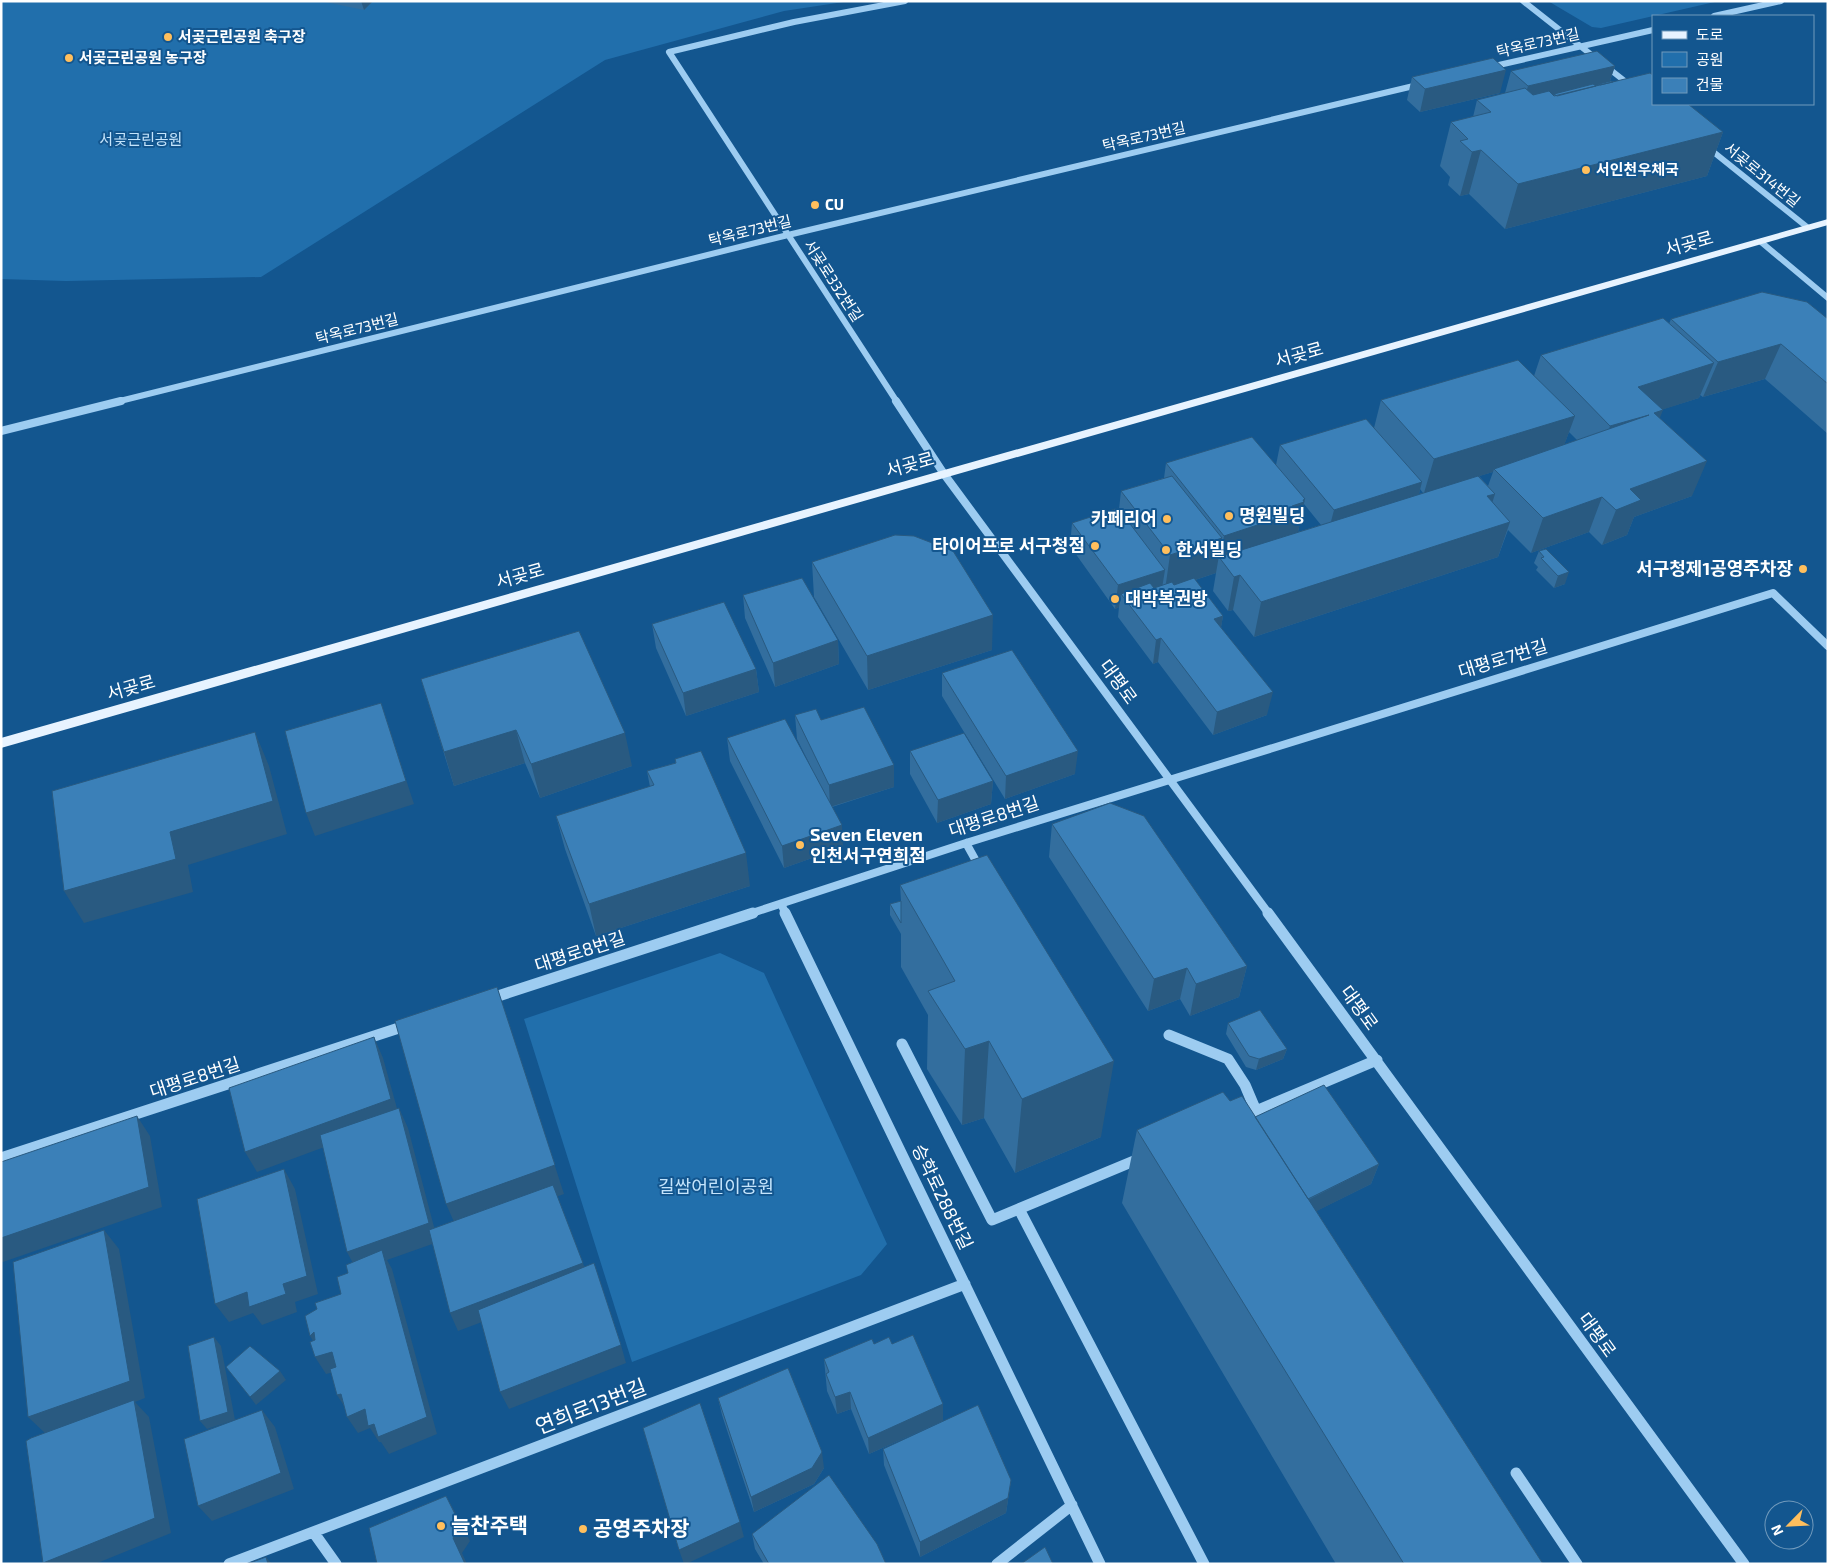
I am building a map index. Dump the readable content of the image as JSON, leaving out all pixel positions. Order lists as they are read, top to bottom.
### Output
{
  "streets": {
    "main road": ["서곶로"],
    "street": [
      "탁옥로73번길",
      "서곶로314번길",
      "서곶로332번길",
      "대평로7번길",
      "대평로",
      "대평로8번길",
      "승학로288번길",
      "연희로13번길"
    ]
  },
  "crossings": [
    ["탁옥로73번길", "서곶로332번길"],
    ["서곶로314번길", "서곶로"],
    ["서곶로", "서곶로332번길"],
    ["서곶로", "대평로"],
    ["서곶로332번길", "대평로"],
    ["대평로7번길", "대평로"],
    ["대평로7번길", "대평로8번길"],
    ["대평로", "대평로8번길"],
    ["대평로8번길", "승학로288번길"],
    ["승학로288번길", "연희로13번길"]
  ],
  "parks": ["서곶근린공원", "길쌈어린이공원"],
  "places": [
    "서곶근린공원 축구장",
    "서곶근린공원 농구장",
    "서인천우체국",
    "CU",
    "명원빌딩",
    "카페리어",
    "타이어프로 서구청점",
    "한서빌딩",
    "서구청제1공영주차장",
    "대박복권방",
    "Seven Eleven 인천서구연희점",
    "늘찬주택",
    "공영주차장"
  ],
  "legend": ["도로", "공원", "건물"],
  "north": "bottom left"
}
